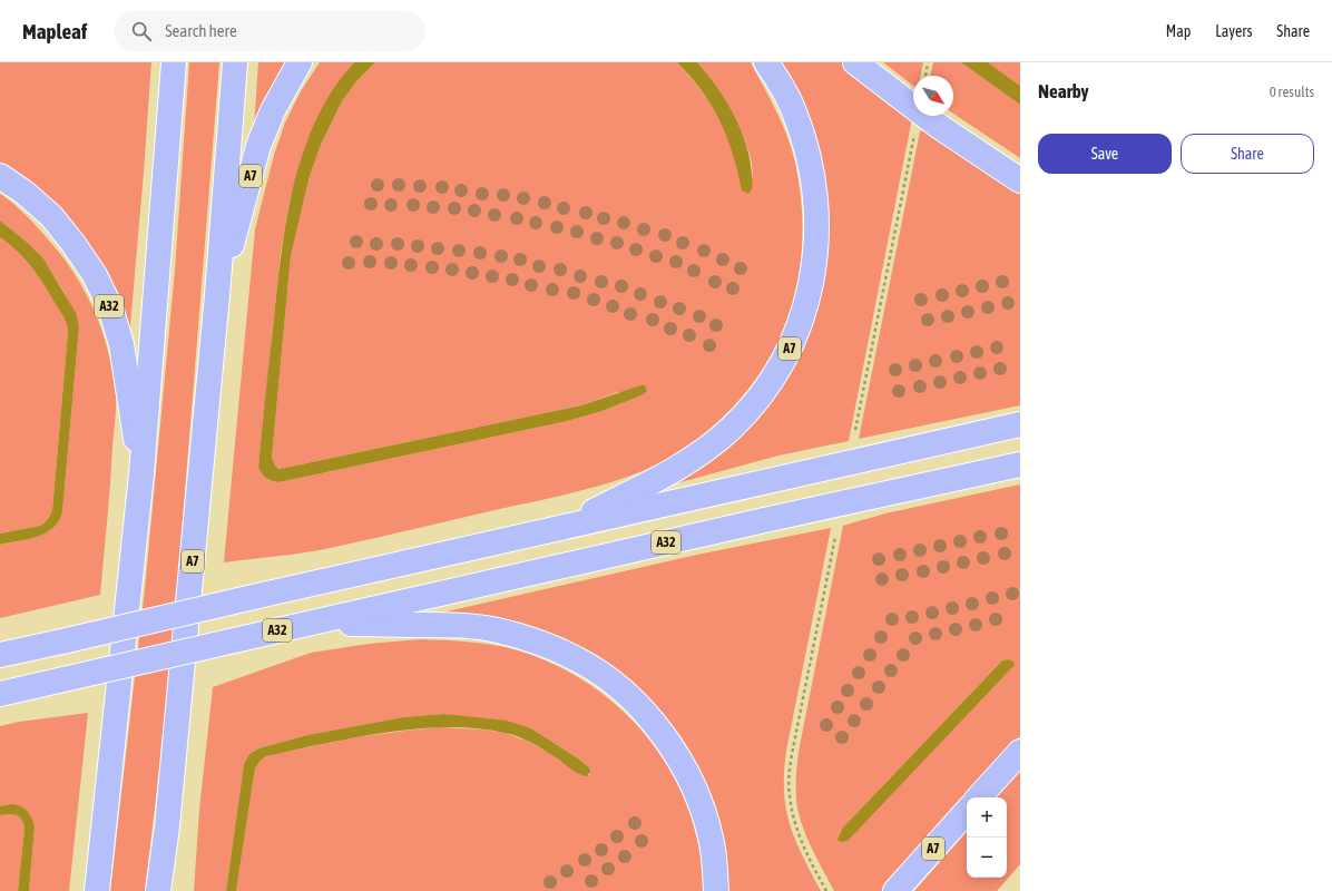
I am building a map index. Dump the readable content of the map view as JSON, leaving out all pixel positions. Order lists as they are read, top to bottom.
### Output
{
  "streets": {
    "highway": ["A7", "A32"]
  },
  "north": "bottom right",
  "page": {
    "header": "Mapleaf",
    "search": "Search here",
    "nav": ["Map", "Layers", "Share"],
    "heading": ["Nearby", "0 results"],
    "buttons": ["Save", "Share"],
    "map_buttons": ["+", "−"]
  }
}
